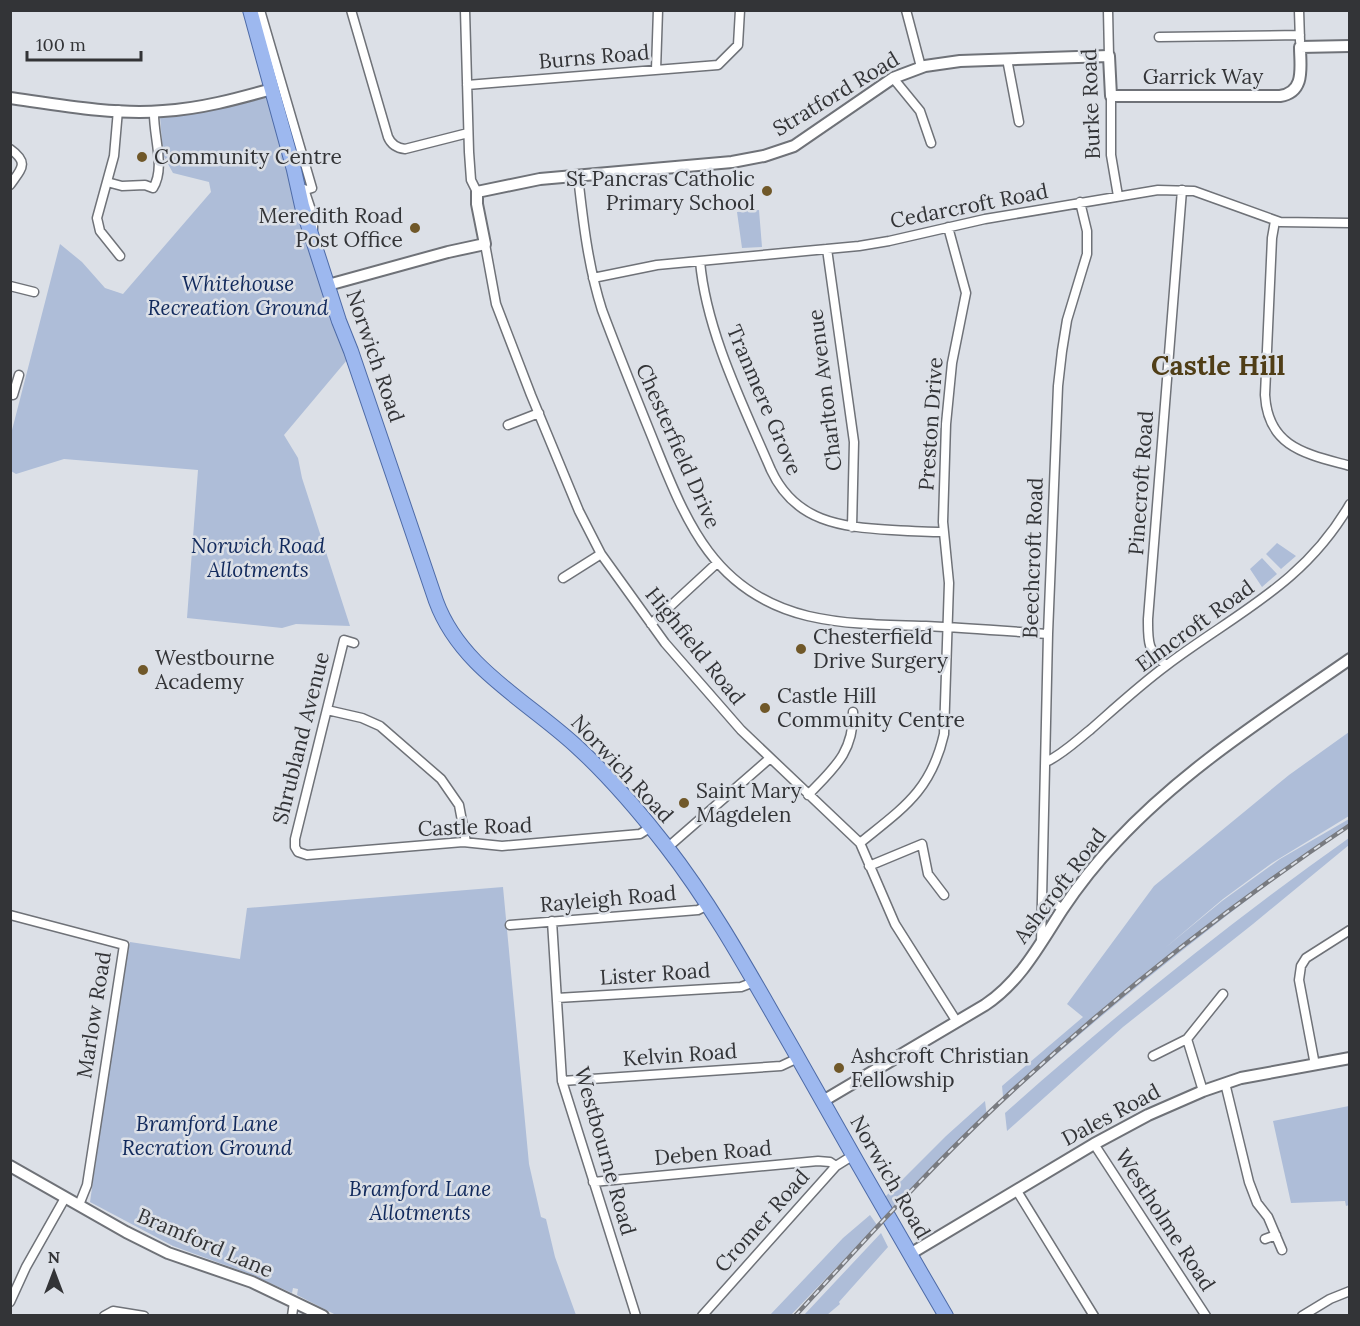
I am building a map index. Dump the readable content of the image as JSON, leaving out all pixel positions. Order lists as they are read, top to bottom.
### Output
{
  "streets": {
    "main road": ["Norwich Road"],
    "street": [
      "Burns Road",
      "Garrick Way",
      "Stratford Road",
      "Burke Road",
      "Cedarcroft Road",
      "Charlton Avenue",
      "Tranmere Grove",
      "Preston Drive",
      "Chesterfield Drive",
      "Pinecroft Road",
      "Beechcroft Road",
      "Elmcroft Road",
      "Highfield Road",
      "Shrubland Avenue",
      "Castle Road",
      "Ashcroft Road",
      "Rayleigh Road",
      "Lister Road",
      "Marlow Road",
      "Kelvin Road",
      "Dales Road",
      "Westbourne Road",
      "Deben Road",
      "Westholme Road",
      "Cromer Road",
      "Bramford Lane"
    ]
  },
  "crossings": [
    ["Garrick Way", "Burke Road"],
    ["Stratford Road", "Burke Road"],
    ["Stratford Road", "Chesterfield Drive"],
    ["Burke Road", "Cedarcroft Road"],
    ["Cedarcroft Road", "Charlton Avenue"],
    ["Cedarcroft Road", "Tranmere Grove"],
    ["Cedarcroft Road", "Preston Drive"],
    ["Cedarcroft Road", "Chesterfield Drive"],
    ["Cedarcroft Road", "Pinecroft Road"],
    ["Cedarcroft Road", "Beechcroft Road"],
    ["Norwich Road", "Castle Road"],
    ["Norwich Road", "Ashcroft Road"],
    ["Norwich Road", "Rayleigh Road"],
    ["Norwich Road", "Lister Road"],
    ["Norwich Road", "Kelvin Road"],
    ["Norwich Road", "Dales Road"],
    ["Norwich Road", "Cromer Road"],
    ["Charlton Avenue", "Tranmere Grove"],
    ["Tranmere Grove", "Preston Drive"],
    ["Preston Drive", "Chesterfield Drive"],
    ["Preston Drive", "Highfield Road"],
    ["Chesterfield Drive", "Beechcroft Road"],
    ["Pinecroft Road", "Elmcroft Road"],
    ["Beechcroft Road", "Elmcroft Road"],
    ["Beechcroft Road", "Ashcroft Road"],
    ["Highfield Road", "Ashcroft Road"],
    ["Shrubland Avenue", "Castle Road"],
    ["Rayleigh Road", "Westbourne Road"],
    ["Lister Road", "Westbourne Road"],
    ["Marlow Road", "Bramford Lane"],
    ["Kelvin Road", "Westbourne Road"],
    ["Dales Road", "Westholme Road"],
    ["Westbourne Road", "Deben Road"],
    ["Deben Road", "Cromer Road"]
  ],
  "districts": ["Castle Hill"],
  "parks": [
    "Whitehouse Recreation Ground",
    "Norwich Road Allotments",
    "Bramford Lane Recration Ground",
    "Bramford Lane Allotments"
  ],
  "places": [
    "Community Centre",
    "St Pancras Catholic Primary School",
    "Meredith Road Post Office",
    "Chesterfield Drive Surgery",
    "Westbourne Academy",
    "Castle Hill Community Centre",
    "Saint Mary Magdelen",
    "Ashcroft Christian Fellowship"
  ],
  "scale_bar": "100 m",
  "north": "top"
}
